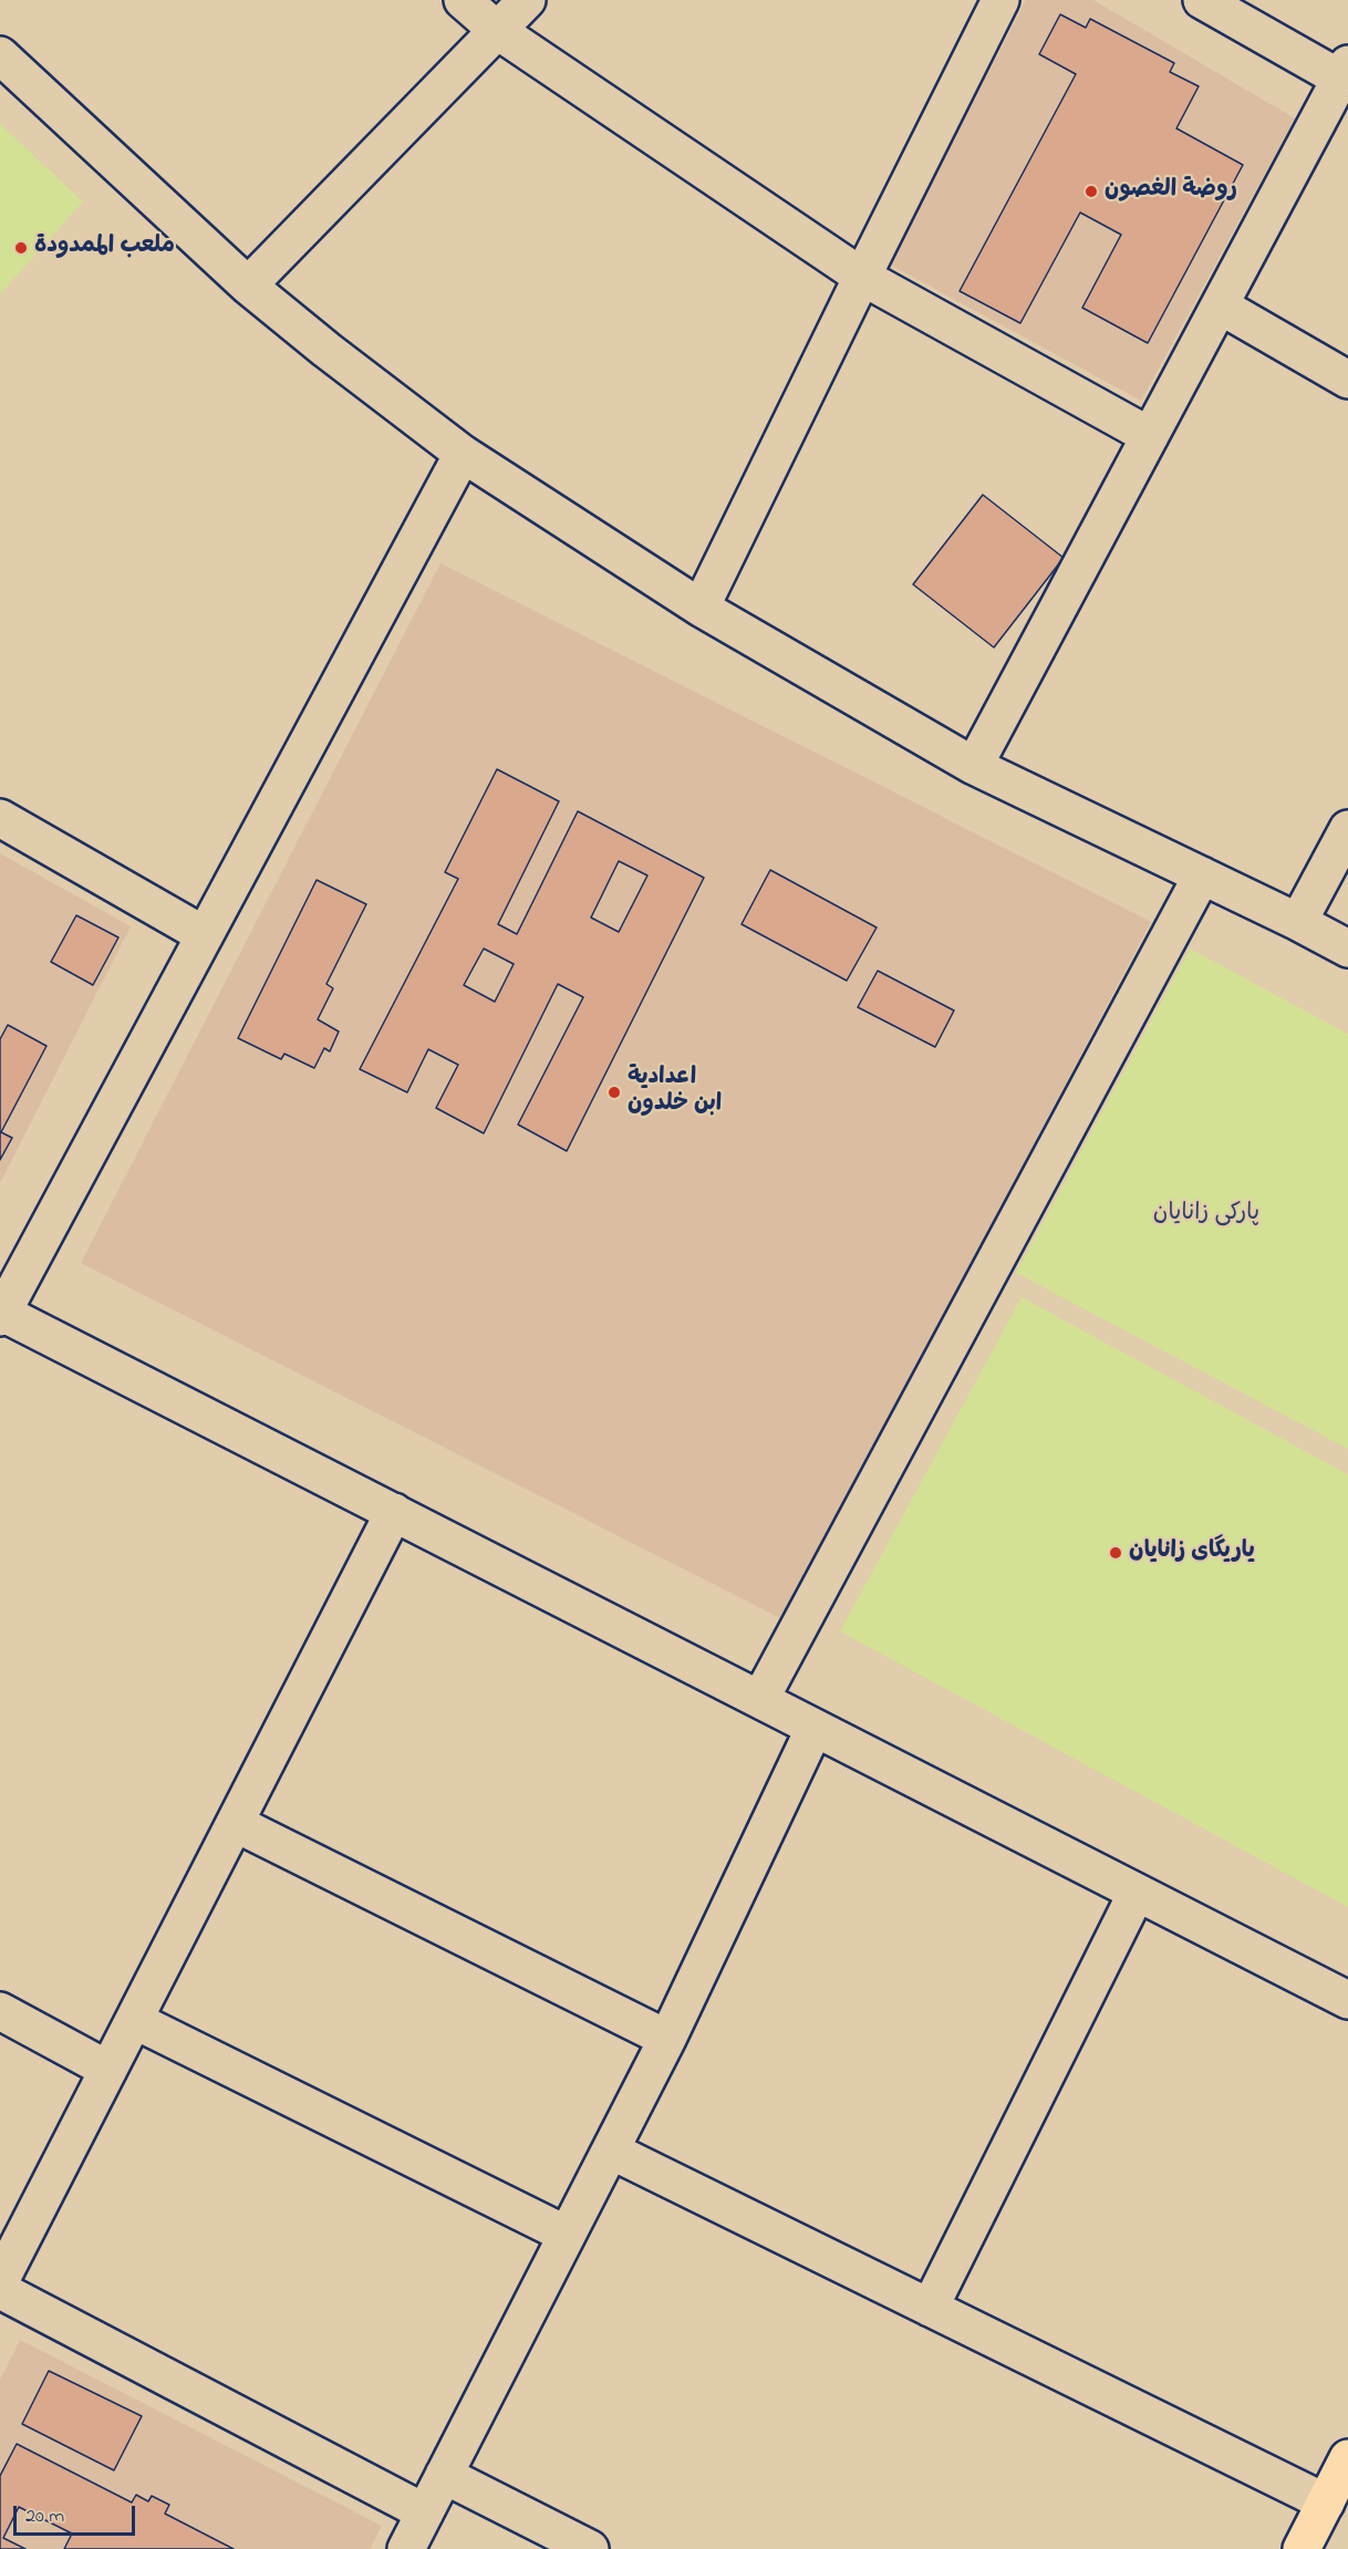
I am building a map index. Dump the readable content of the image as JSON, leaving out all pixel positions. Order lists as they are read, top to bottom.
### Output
{
  "parks": ["پارکی زانایان"],
  "places": [
    "روضة الغصون",
    "ملعب الممدودة",
    "اعدادية ابن خلدون",
    "یاریگای زانایان"
  ],
  "scale_bar": "20 m"
}
